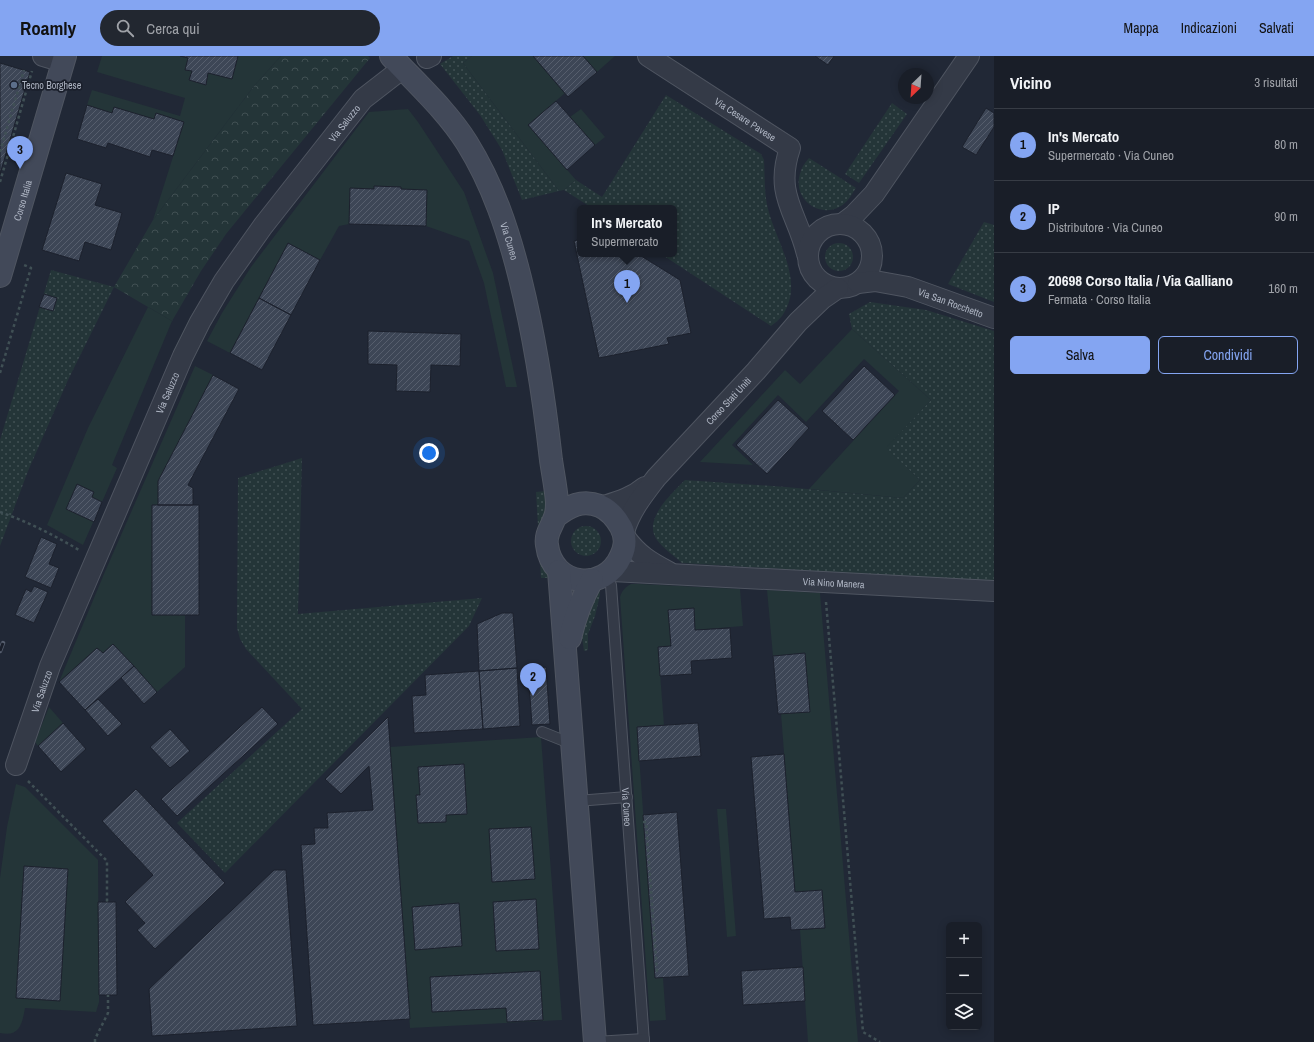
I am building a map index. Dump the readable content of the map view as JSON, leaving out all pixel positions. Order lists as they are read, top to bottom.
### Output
{
  "streets": {
    "main road": ["Corso Italia", "Via Cuneo"],
    "street": [
      "Via Cesare Pavese",
      "Via Saluzzo",
      "Via San Rocchetto",
      "Corso Stati Uniti",
      "Via Nino Manera"
    ]
  },
  "crossings": [
    ["Via Cesare Pavese", "Via San Rocchetto"],
    ["Via Cesare Pavese", "Corso Stati Uniti"],
    ["Via Saluzzo", "Via Cuneo"],
    ["Via Cuneo", "Corso Stati Uniti"],
    ["Via Cuneo", "Via Nino Manera"],
    ["Via San Rocchetto", "Corso Stati Uniti"],
    ["Corso Stati Uniti", "Via Nino Manera"]
  ],
  "places": ["Tecno Borghese"],
  "north": "bottom left",
  "page": {
    "header": "Roamly",
    "search": "Cerca qui",
    "nav": ["Mappa", "Indicazioni", "Salvati"],
    "heading": ["Vicino", "3 risultati"],
    "list": [
      {
        "mark": "1",
        "name": "In's Mercato",
        "note": "Supermercato · Via Cuneo",
        "value": "80 m"
      },
      {
        "mark": "2",
        "name": "IP",
        "note": "Distributore · Via Cuneo",
        "value": "90 m"
      },
      {
        "mark": "3",
        "name": "20698 Corso Italia / Via Galliano",
        "note": "Fermata · Corso Italia",
        "value": "160 m"
      }
    ],
    "pins": ["3", "1", "2"],
    "popup": ["In's Mercato", "Supermercato"],
    "buttons": ["Salva", "Condividi"],
    "map_buttons": ["+", "−"]
  }
}
